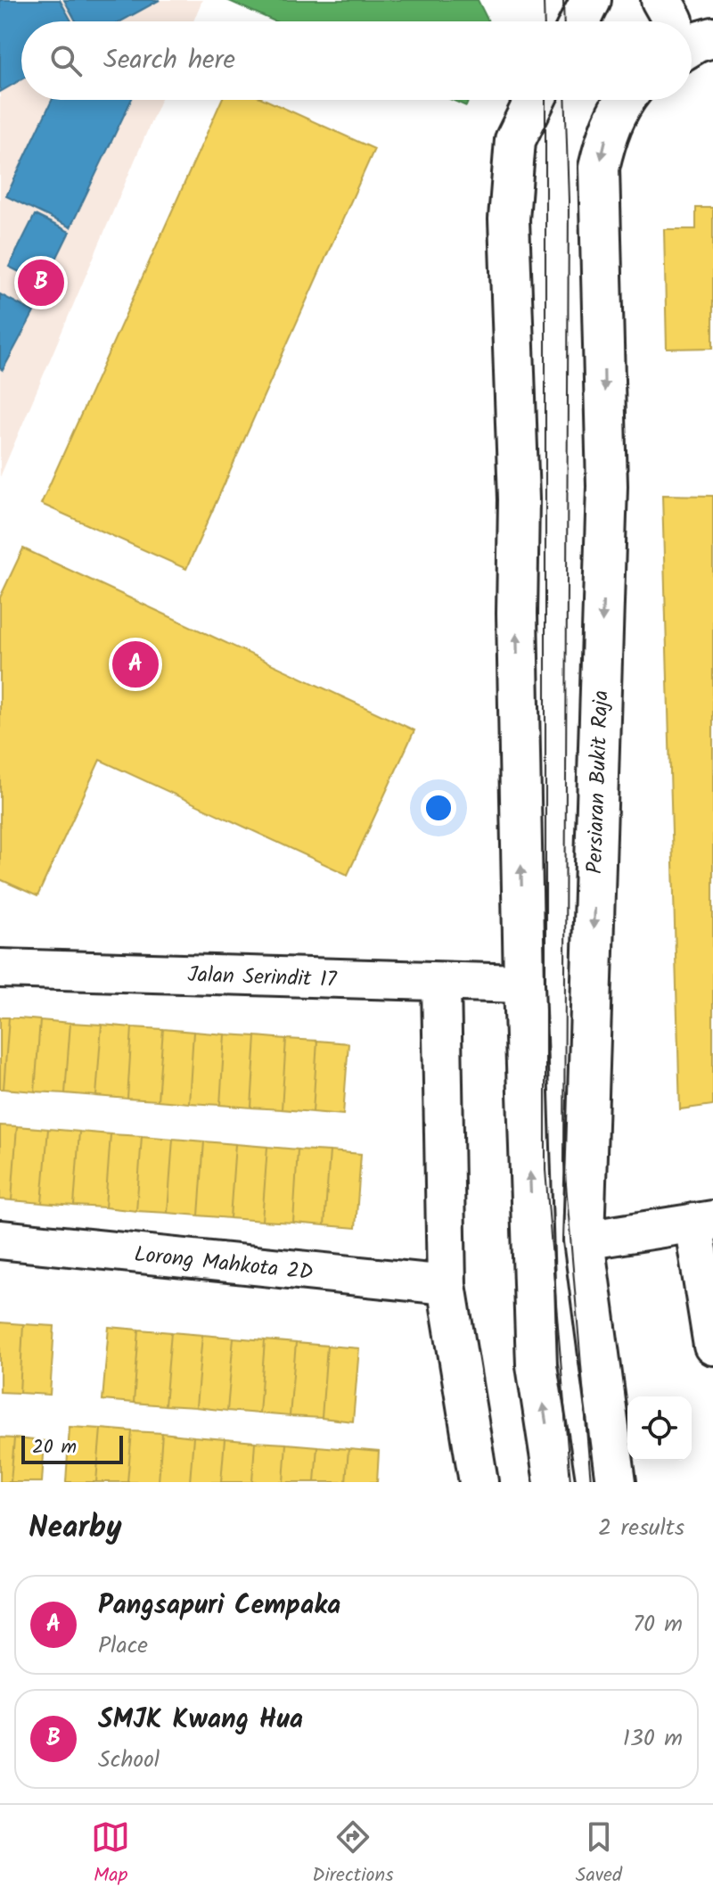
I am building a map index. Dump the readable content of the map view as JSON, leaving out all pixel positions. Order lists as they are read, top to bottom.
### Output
{
  "streets": {
    "main road": ["Persiaran Bukit Raja"],
    "street": ["Jalan Serindit 17", "Lorong Mahkota 2D"]
  },
  "scale_bar": "20 m",
  "page": {
    "search": "Search here",
    "pins": ["B", "A"],
    "scale": "20 m",
    "heading": ["Nearby", "2 results"],
    "list": [
      {
        "mark": "A",
        "name": "Pangsapuri Cempaka",
        "note": "Place",
        "value": "70 m"
      },
      {
        "mark": "B",
        "name": "SMJK Kwang Hua",
        "note": "School",
        "value": "130 m"
      }
    ],
    "nav": ["Map", "Directions", "Saved"]
  }
}
